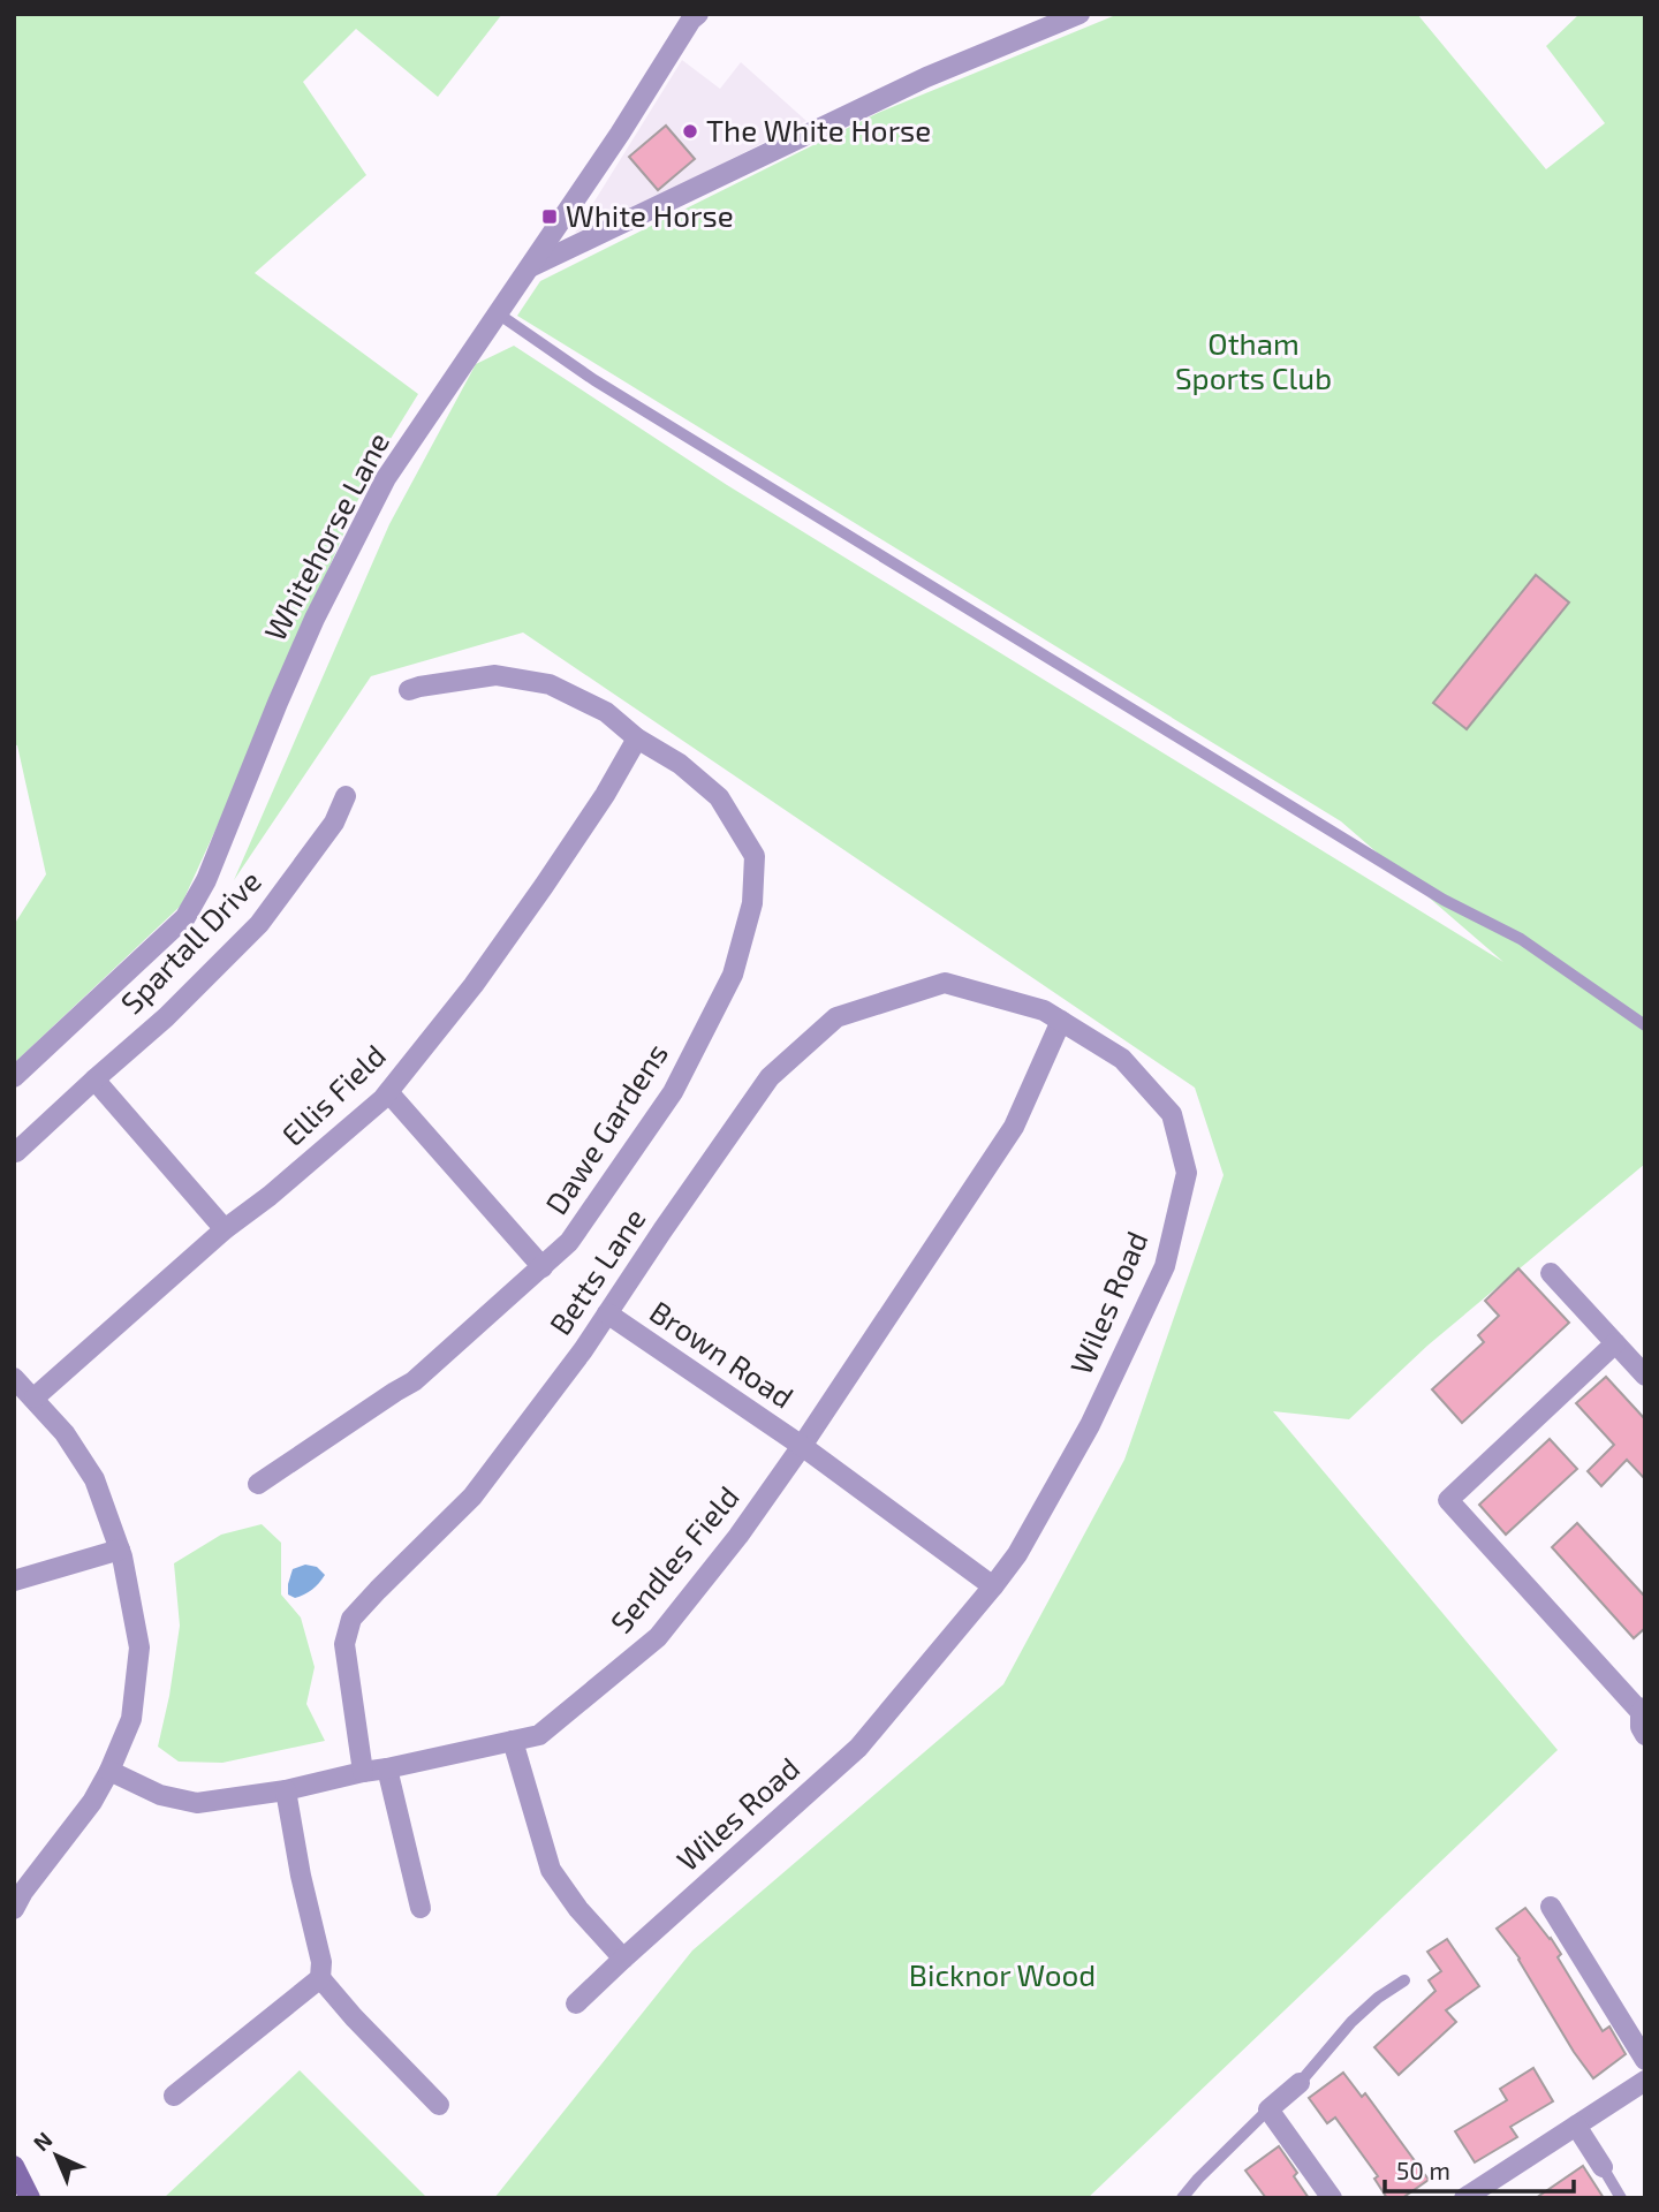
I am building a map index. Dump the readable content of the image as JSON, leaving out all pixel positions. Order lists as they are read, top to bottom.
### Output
{
  "streets": {
    "street": [
      "Whitehorse Lane",
      "Spartall Drive",
      "Ellis Field",
      "Dawe Gardens",
      "Betts Lane",
      "Wiles Road",
      "Brown Road",
      "Sendles Field"
    ]
  },
  "crossings": [
    ["Ellis Field", "Dawe Gardens"],
    ["Betts Lane", "Wiles Road"],
    ["Betts Lane", "Brown Road"],
    ["Betts Lane", "Sendles Field"],
    ["Wiles Road", "Sendles Field"],
    ["Brown Road", "Sendles Field"]
  ],
  "parks": ["Otham Sports Club", "Bicknor Wood"],
  "places": {
    "other": ["The White Horse"],
    "transit": ["White Horse"]
  },
  "scale_bar": "50 m",
  "north": "top left"
}
